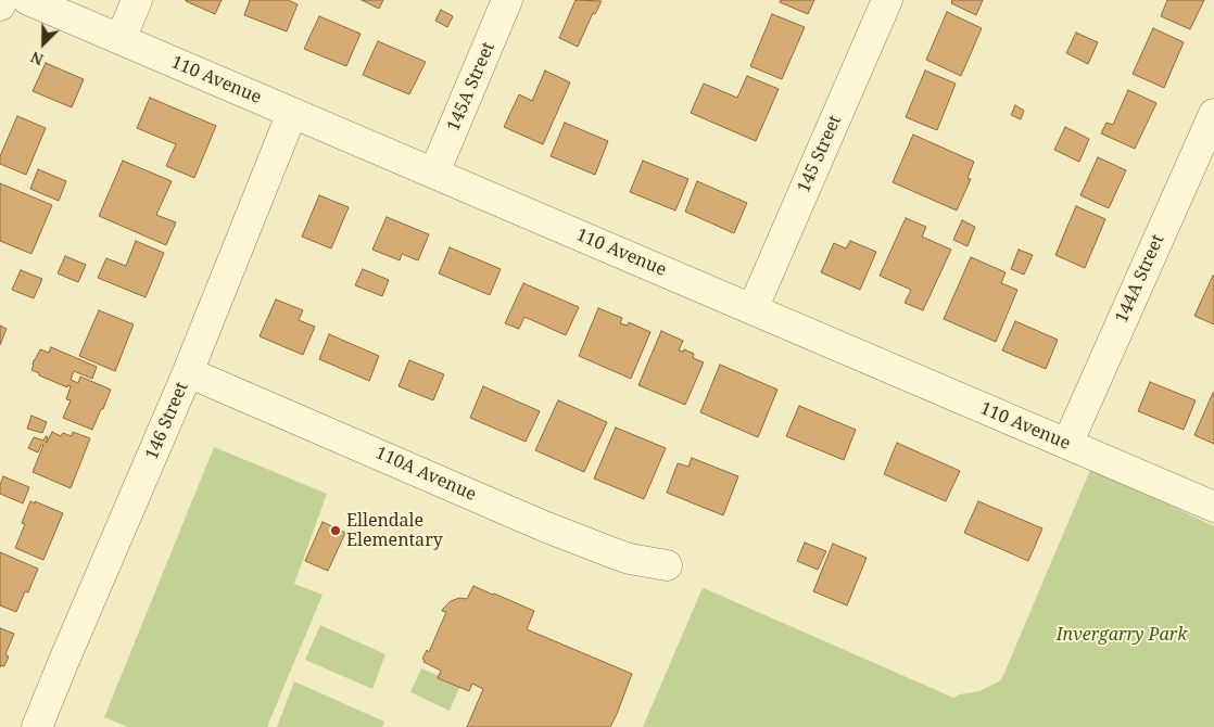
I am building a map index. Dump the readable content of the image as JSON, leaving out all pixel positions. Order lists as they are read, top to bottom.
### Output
{
  "streets": {
    "street": [
      "110 Avenue",
      "145A Street",
      "145 Street",
      "144A Street",
      "146 Street",
      "110A Avenue"
    ]
  },
  "crossings": [
    ["110 Avenue", "145A Street"],
    ["110 Avenue", "145 Street"],
    ["110 Avenue", "144A Street"],
    ["110 Avenue", "146 Street"],
    ["146 Street", "110A Avenue"]
  ],
  "parks": ["Invergarry Park"],
  "places": ["Ellendale Elementary"],
  "north": "bottom left"
}
